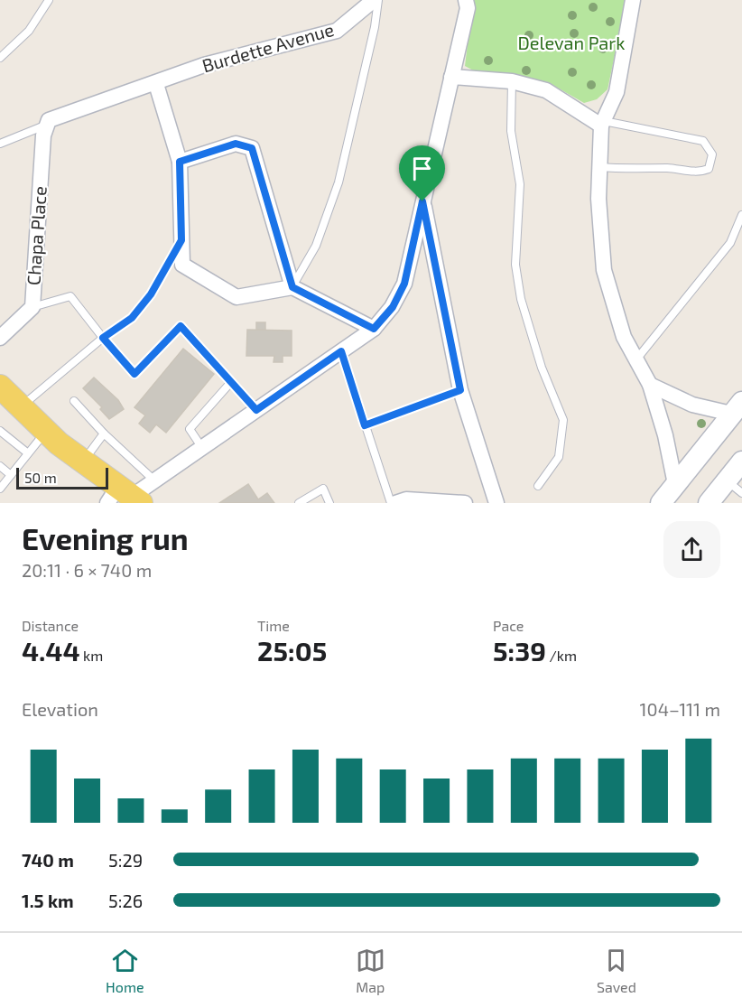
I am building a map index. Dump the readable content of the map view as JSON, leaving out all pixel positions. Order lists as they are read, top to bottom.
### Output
{
  "streets": {
    "street": ["Burdette Avenue", "Chapa Place"]
  },
  "crossings": [
    ["Burdette Avenue", "Chapa Place"]
  ],
  "parks": ["Delevan Park"],
  "scale_bar": "50 m",
  "page": {
    "scale": "50 m",
    "heading": ["Evening run", "20:11 · 6 × 740 m"],
    "stats": [
      ["Distance", "4.44 km"],
      ["Time", "25:05"],
      ["Pace", "5:39 /km"]
    ],
    "chart": ["Elevation", "104–111 m"],
    "list": [
      {
        "name": "740 m",
        "note": "5:29"
      },
      {
        "name": "1.5 km",
        "note": "5:26"
      }
    ],
    "tabs": ["Home", "Map", "Saved"]
  }
}
